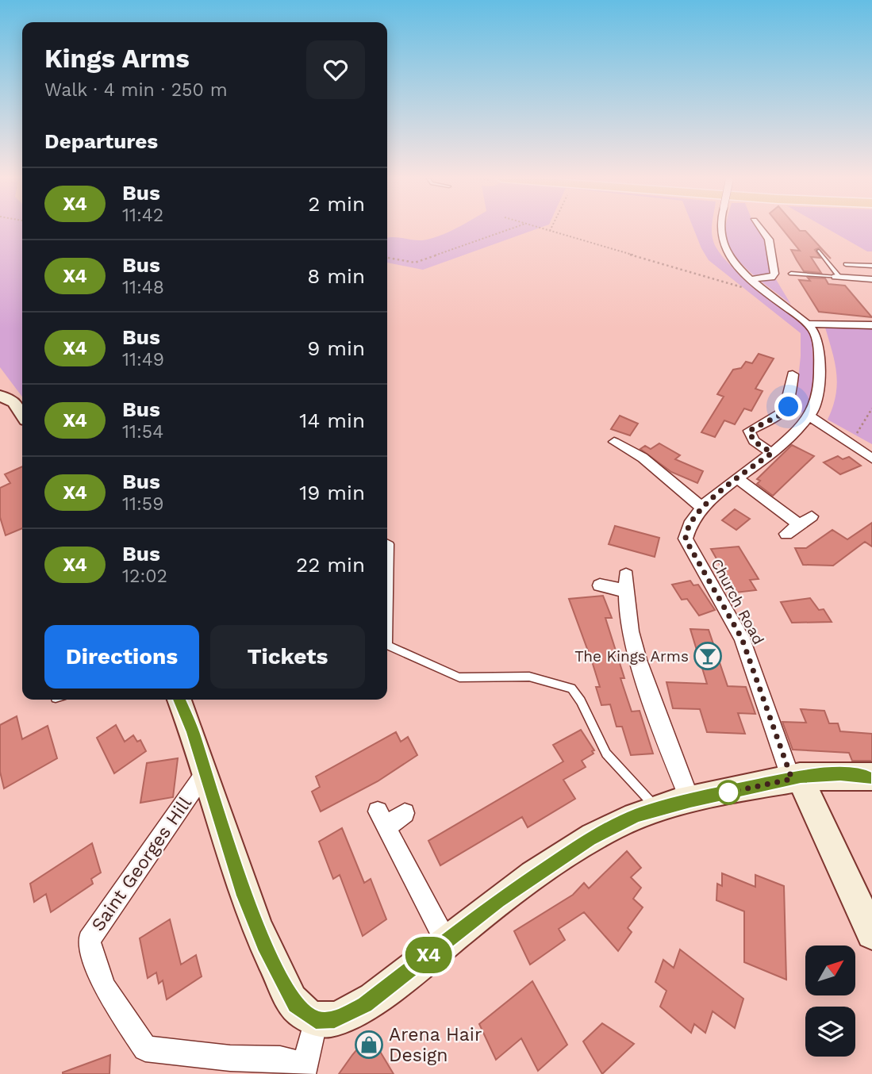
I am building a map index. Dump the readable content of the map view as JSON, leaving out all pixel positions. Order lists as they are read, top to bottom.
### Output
{
  "streets": {
    "street": ["Church Road", "Saint Georges Hill"]
  },
  "places": {
    "bar": ["The Kings Arms"],
    "shop": ["Arena Hair Design"]
  },
  "lines": ["bus line X4"],
  "north": "top right",
  "page": {
    "on_map": "X4",
    "heading": [
      ["Kings Arms", "Walk · 4 min · 250 m"],
      "Departures"
    ],
    "list": [
      {
        "mark": "X4",
        "name": "Bus",
        "note": "11:42",
        "value": "2 min"
      },
      {
        "mark": "X4",
        "name": "Bus",
        "note": "11:48",
        "value": "8 min"
      },
      {
        "mark": "X4",
        "name": "Bus",
        "note": "11:49",
        "value": "9 min"
      },
      {
        "mark": "X4",
        "name": "Bus",
        "note": "11:54",
        "value": "14 min"
      },
      {
        "mark": "X4",
        "name": "Bus",
        "note": "11:59",
        "value": "19 min"
      },
      {
        "mark": "X4",
        "name": "Bus",
        "note": "12:02",
        "value": "22 min"
      }
    ],
    "buttons": ["Directions", "Tickets"]
  }
}
